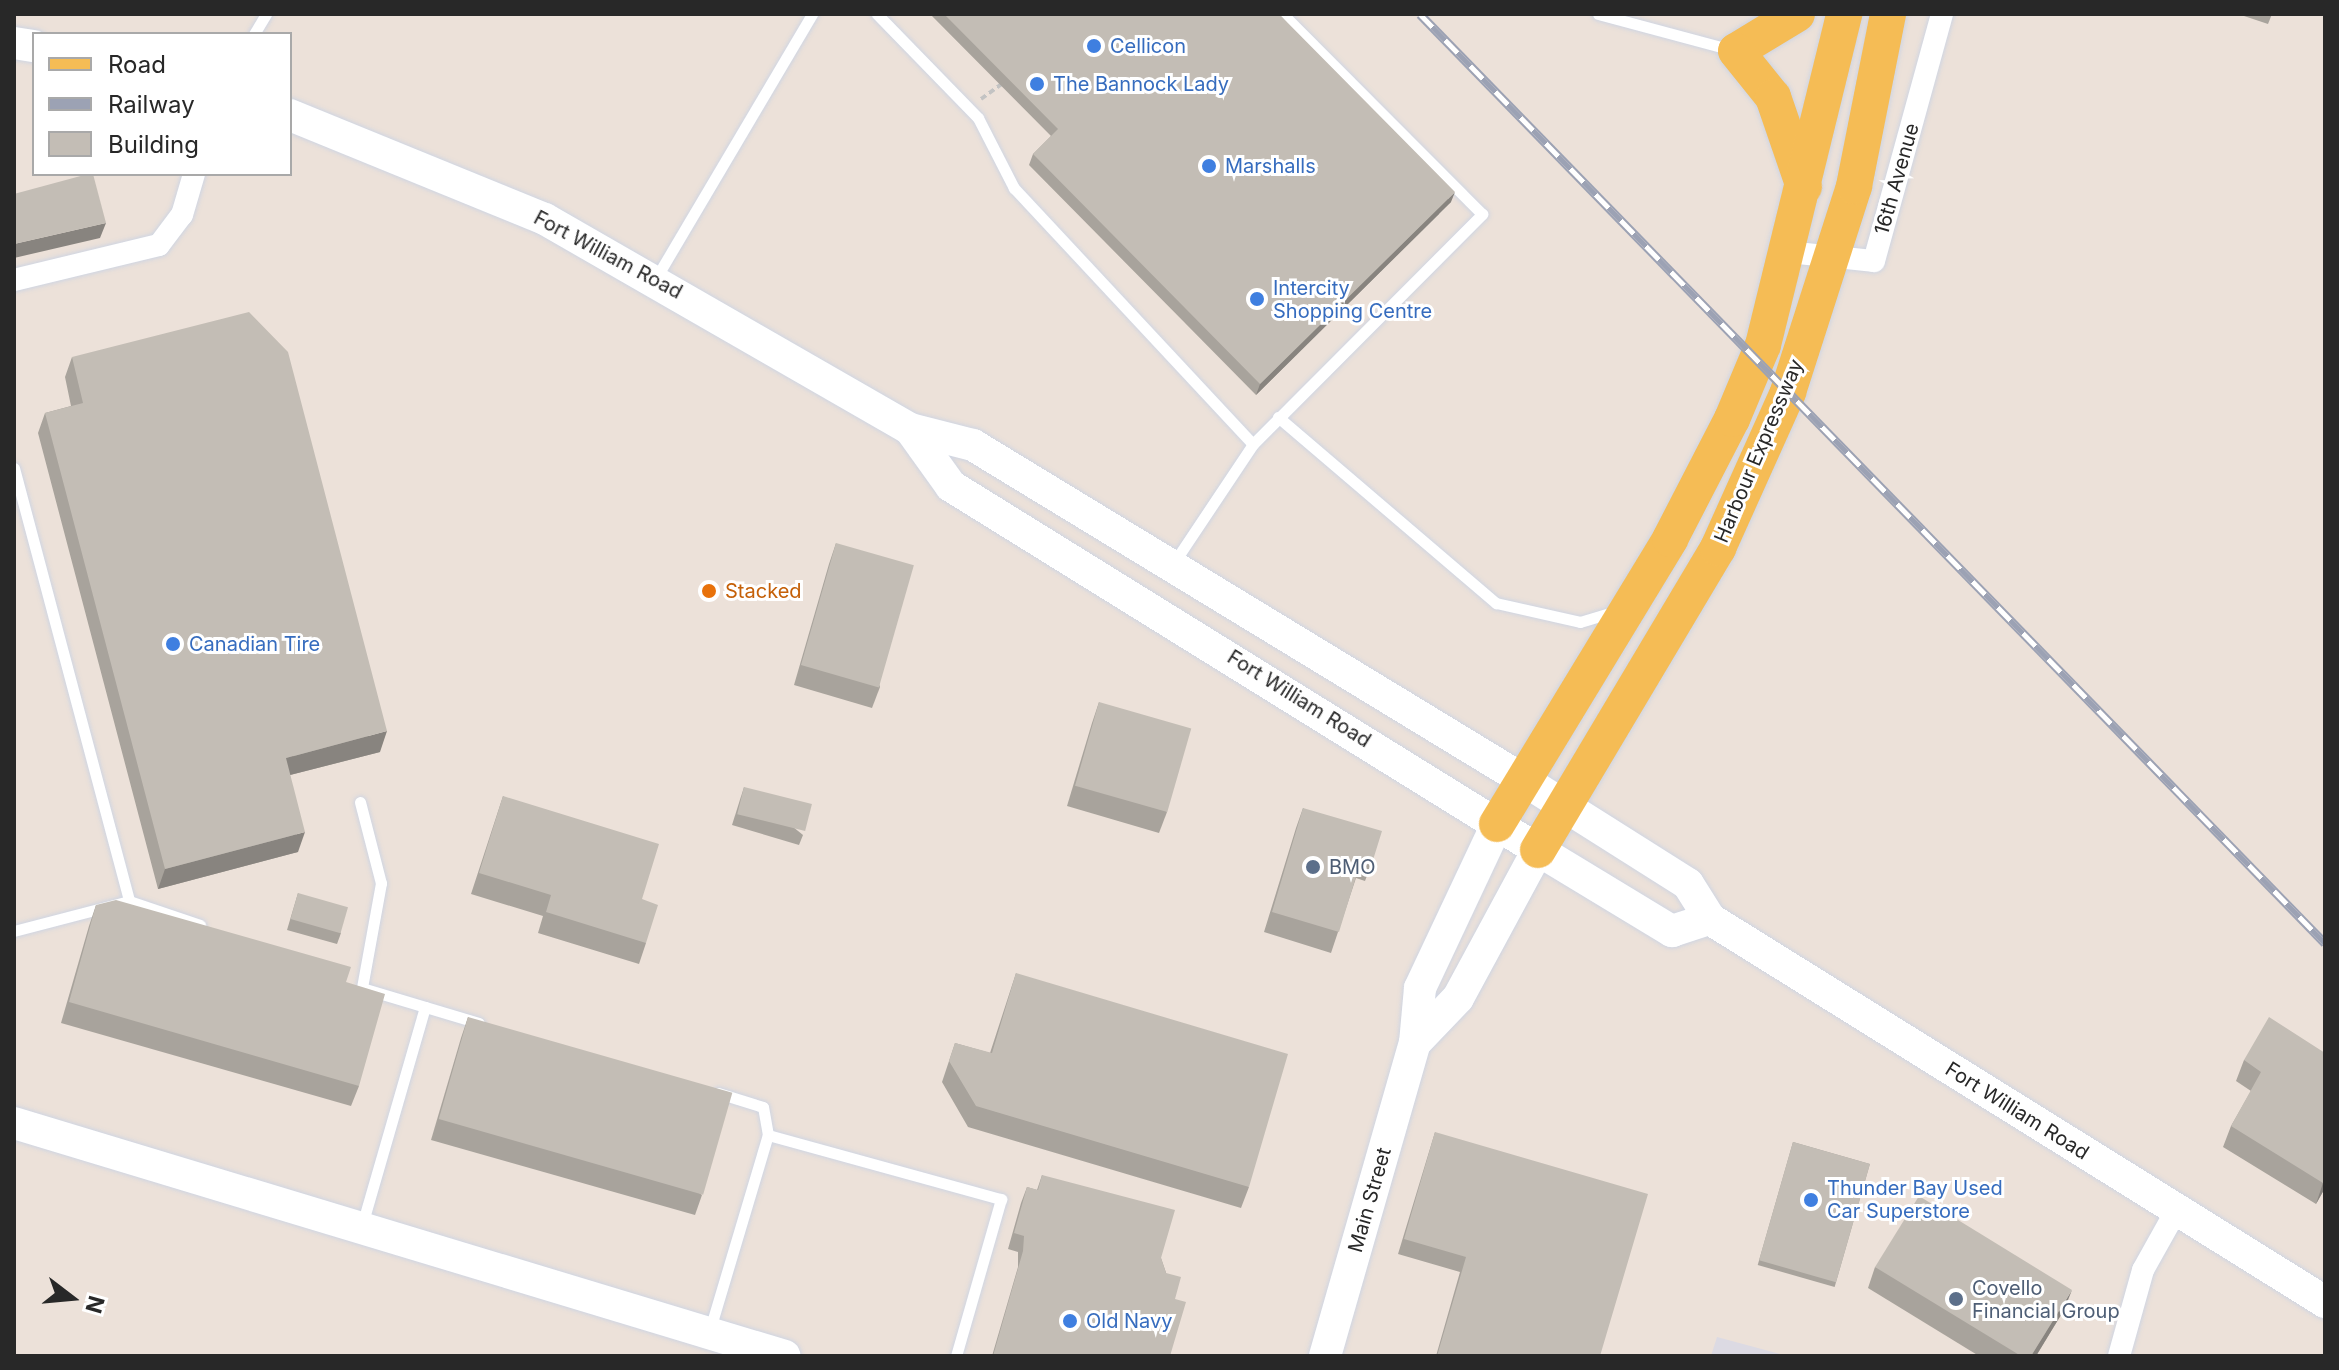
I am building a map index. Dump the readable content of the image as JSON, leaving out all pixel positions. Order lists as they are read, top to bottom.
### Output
{
  "streets": {
    "main road": ["Fort William Road", "Harbour Expressway", "Main Street"],
    "street": ["16th Avenue"]
  },
  "crossings": [
    ["16th Avenue", "Harbour Expressway"],
    ["Fort William Road", "Harbour Expressway"],
    ["Fort William Road", "Main Street"],
    ["Harbour Expressway", "Main Street"]
  ],
  "places": [
    "Cellicon",
    "The Bannock Lady",
    "Marshalls",
    "Intercity Shopping Centre",
    "Stacked",
    "Canadian Tire",
    "BMO",
    "Thunder Bay Used Car Superstore",
    "Covello Financial Group",
    "Old Navy"
  ],
  "legend": ["Road", "Railway", "Building"],
  "north": "right"
}
